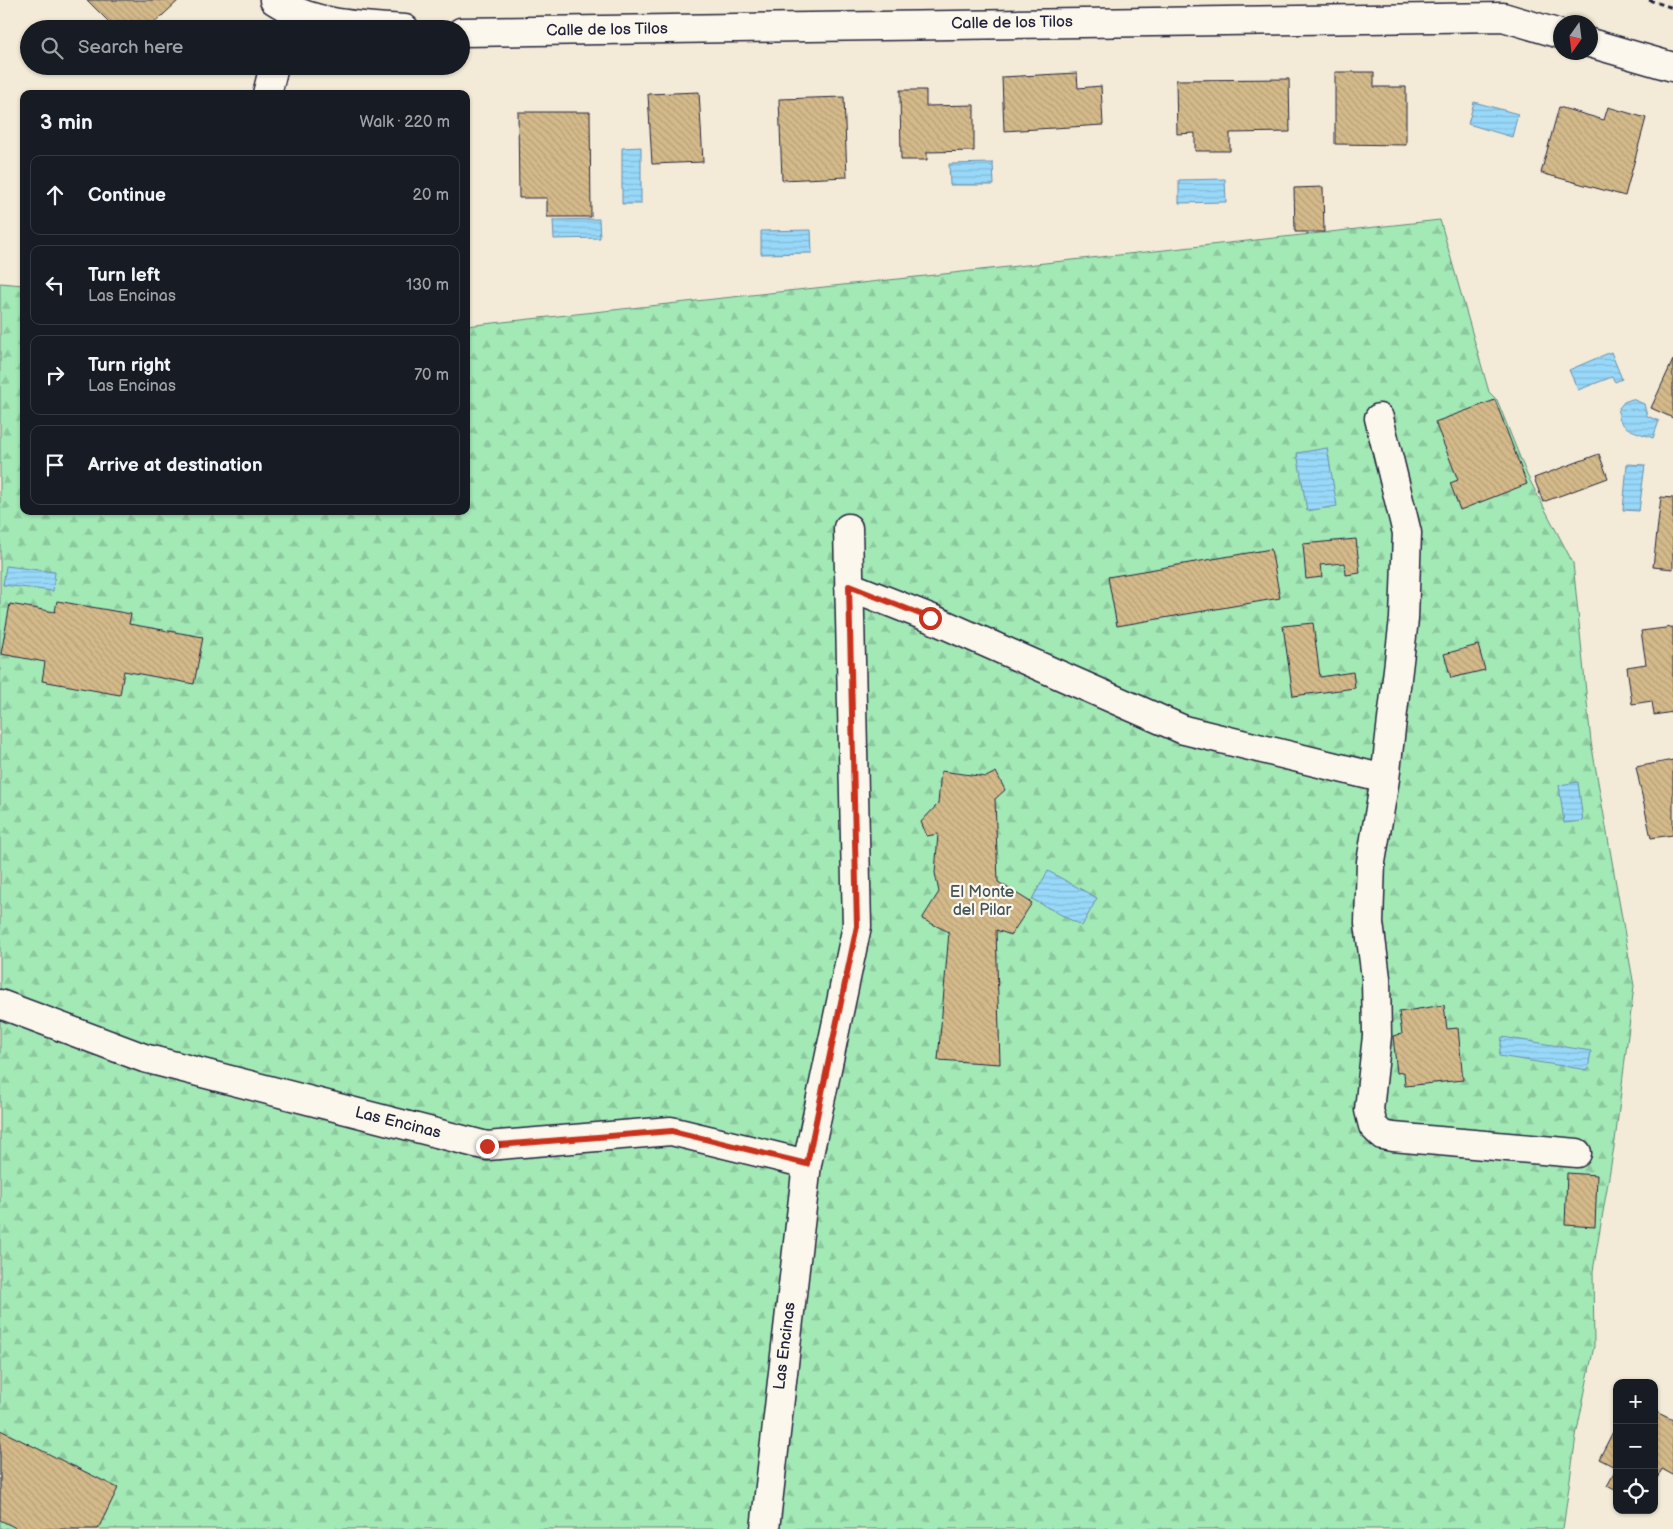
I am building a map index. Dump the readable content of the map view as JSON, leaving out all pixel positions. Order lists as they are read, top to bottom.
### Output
{
  "streets": {
    "street": ["Calle de los Tilos", "Las Encinas"]
  },
  "parks": ["El Monte del Pilar"],
  "north": "bottom",
  "page": {
    "search": "Search here",
    "heading": ["3 min", "Walk · 220 m"],
    "list": [
      ["Continue", "20 m"],
      ["Turn left", "Las Encinas", "130 m"],
      ["Turn right", "Las Encinas", "70 m"],
      "Arrive at destination"
    ],
    "map_buttons": ["+", "−"]
  }
}
